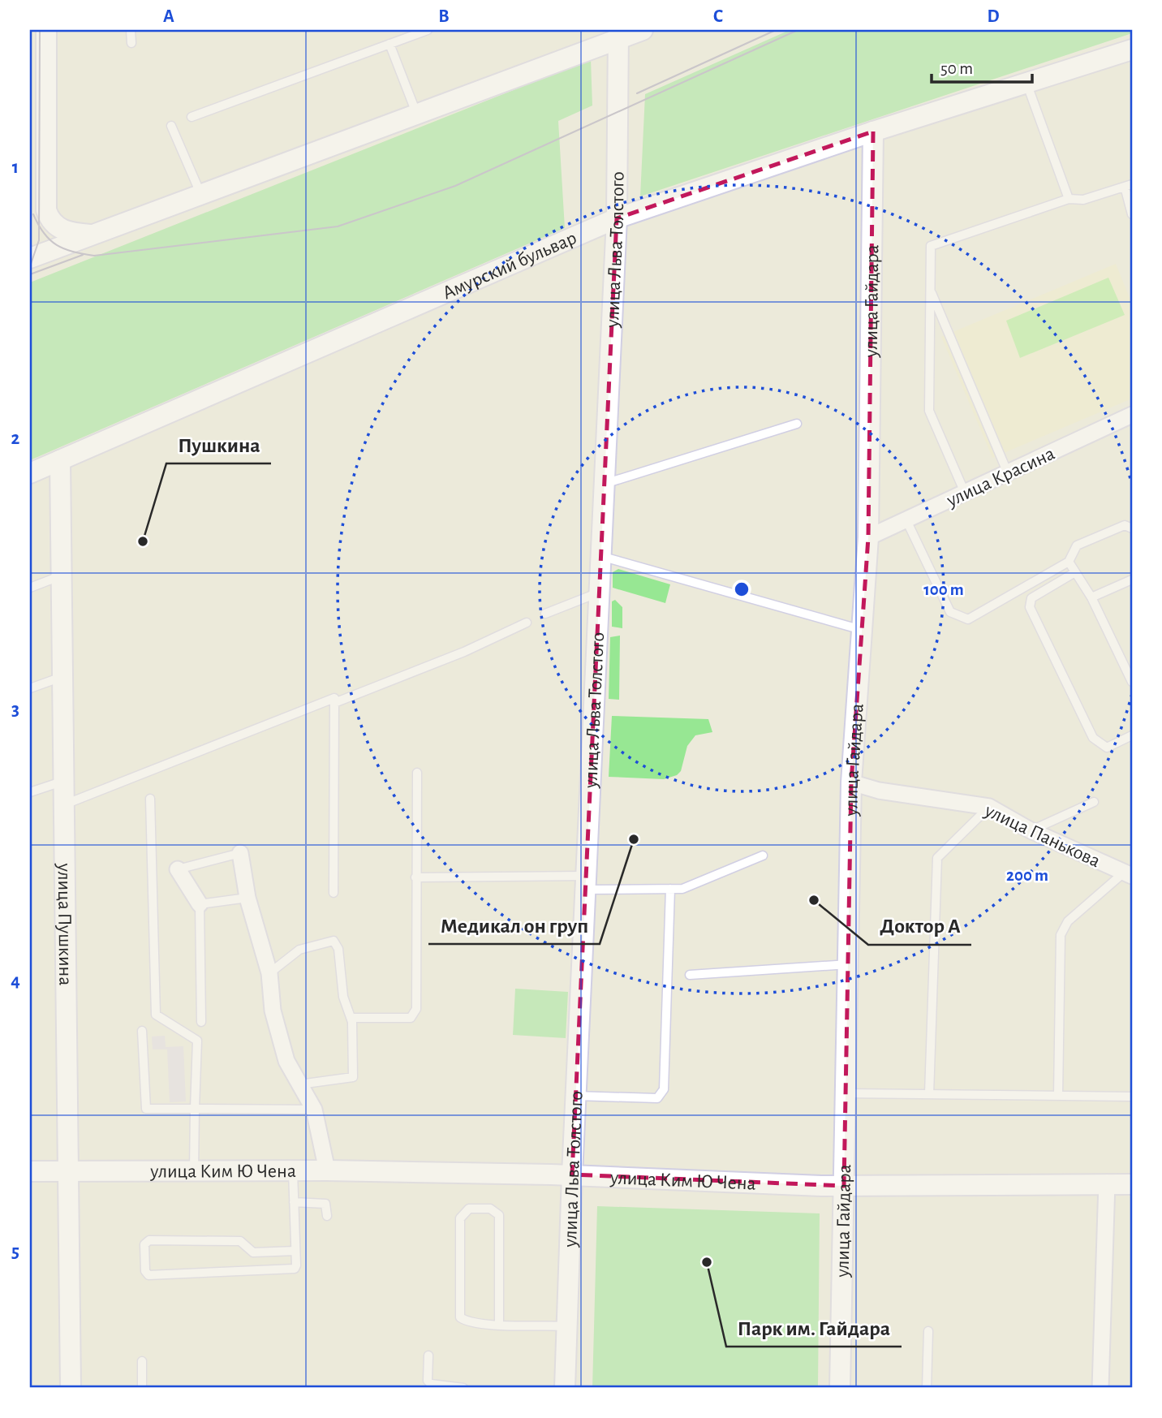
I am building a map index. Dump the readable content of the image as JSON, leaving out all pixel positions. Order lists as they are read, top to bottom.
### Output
{
  "streets": {
    "street": [
      "улица Льва Толстого",
      "Амурский бульвар",
      "улица Гайдара",
      "улица Красина",
      "улица Панькова",
      "улица Пушкина",
      "улица Ким Ю Чена"
    ]
  },
  "crossings": [
    ["улица Льва Толстого", "Амурский бульвар"],
    ["улица Льва Толстого", "улица Ким Ю Чена"],
    ["Амурский бульвар", "улица Гайдара"],
    ["Амурский бульвар", "улица Пушкина"],
    ["улица Гайдара", "улица Красина"],
    ["улица Гайдара", "улица Панькова"],
    ["улица Гайдара", "улица Ким Ю Чена"],
    ["улица Пушкина", "улица Ким Ю Чена"]
  ],
  "places": [
    "Пушкина",
    "Медикал он груп",
    "Доктор А",
    "Парк им. Гайдара"
  ],
  "scale_bar": "50 m",
  "grid": {
    "columns": [
      "A",
      "B",
      "C",
      "D"
    ],
    "rows": [
      "1",
      "2",
      "3",
      "4",
      "5"
    ]
  },
  "rings": ["100 m", "200 m"]
}
